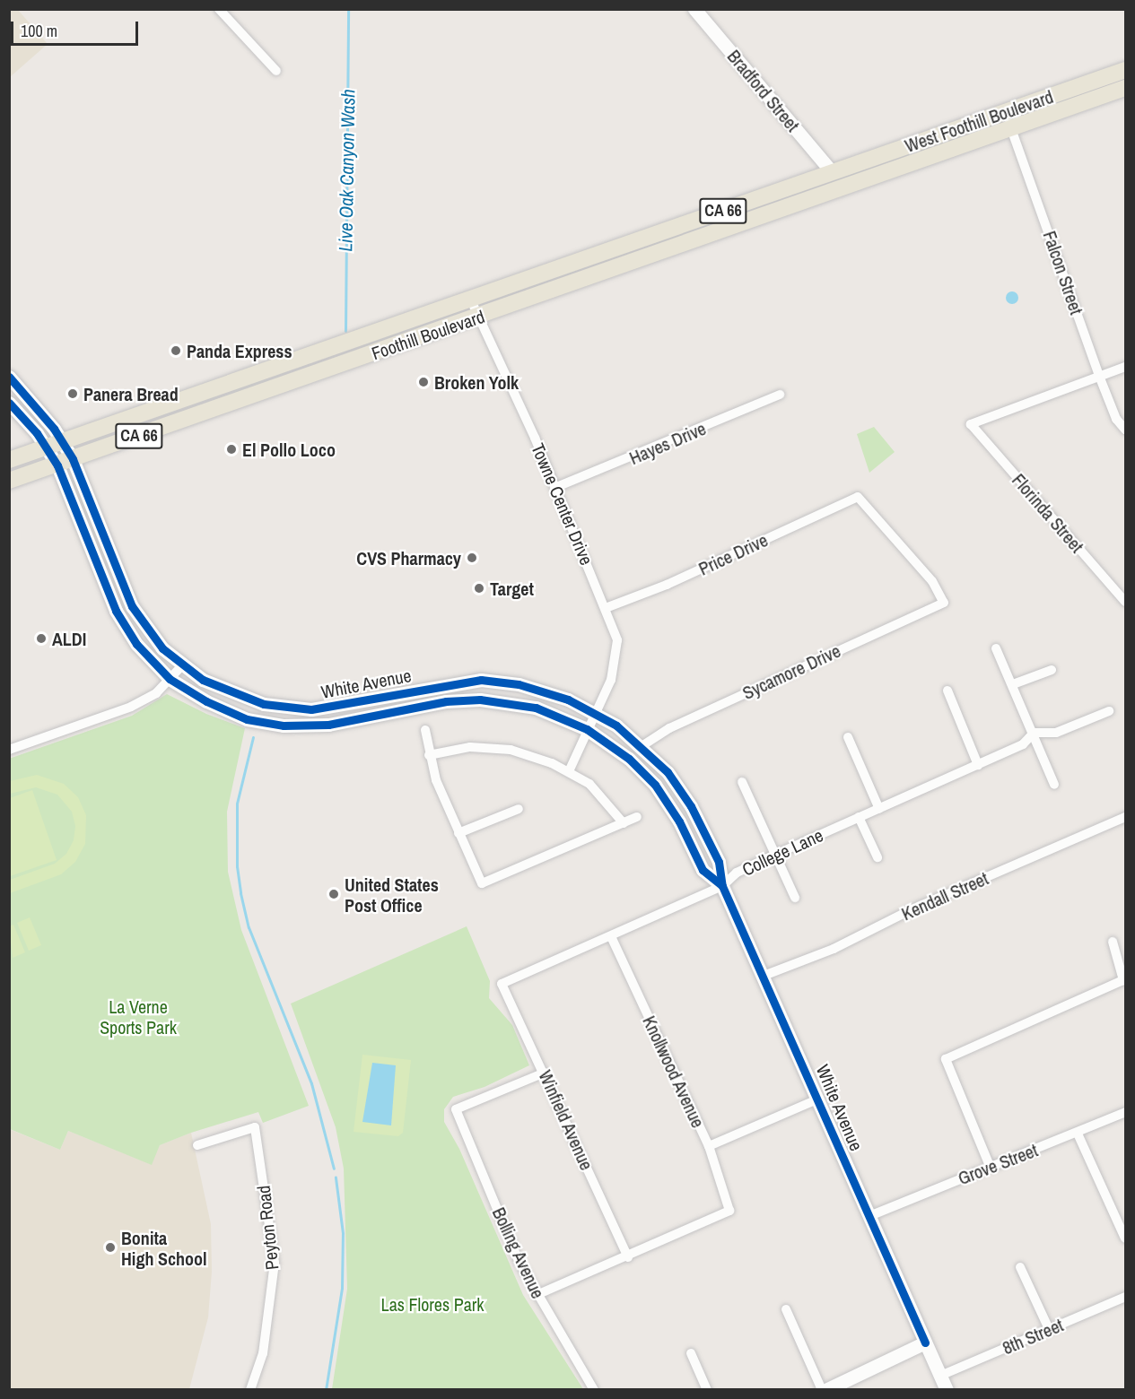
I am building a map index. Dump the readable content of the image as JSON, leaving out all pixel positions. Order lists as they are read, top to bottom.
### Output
{
  "streets": {
    "main road": [
      "Bradford Street",
      "West Foothill Boulevard",
      "CA 66",
      "Foothill Boulevard",
      "White Avenue"
    ],
    "street": [
      "Falcon Street",
      "Hayes Drive",
      "Towne Center Drive",
      "Florinda Street",
      "Price Drive",
      "Sycamore Drive",
      "College Lane",
      "Kendall Street",
      "Knollwood Avenue",
      "Winfield Avenue",
      "Grove Street",
      "Peyton Road",
      "Bolling Avenue",
      "8th Street"
    ]
  },
  "crossings": [
    ["Bradford Street", "West Foothill Boulevard"],
    ["Bradford Street", "Foothill Boulevard"],
    ["West Foothill Boulevard", "Falcon Street"],
    ["West Foothill Boulevard", "Foothill Boulevard"],
    ["Falcon Street", "Florinda Street"],
    ["Foothill Boulevard", "Towne Center Drive"],
    ["Foothill Boulevard", "White Avenue"],
    ["Hayes Drive", "Towne Center Drive"],
    ["Towne Center Drive", "Price Drive"],
    ["Towne Center Drive", "White Avenue"],
    ["Price Drive", "Sycamore Drive"],
    ["Sycamore Drive", "White Avenue"],
    ["White Avenue", "College Lane"],
    ["White Avenue", "Kendall Street"],
    ["White Avenue", "Grove Street"],
    ["White Avenue", "8th Street"],
    ["College Lane", "Knollwood Avenue"],
    ["College Lane", "Winfield Avenue"],
    ["Knollwood Avenue", "Winfield Avenue"],
    ["Winfield Avenue", "Bolling Avenue"]
  ],
  "water": ["Live Oak Canyon Wash"],
  "parks": ["La Verne Sports Park", "Las Flores Park"],
  "places": [
    "Panda Express",
    "Broken Yolk",
    "Panera Bread",
    "El Pollo Loco",
    "CVS Pharmacy",
    "Target",
    "ALDI",
    "United States Post Office",
    "Bonita High School"
  ],
  "scale_bar": "100 m"
}
